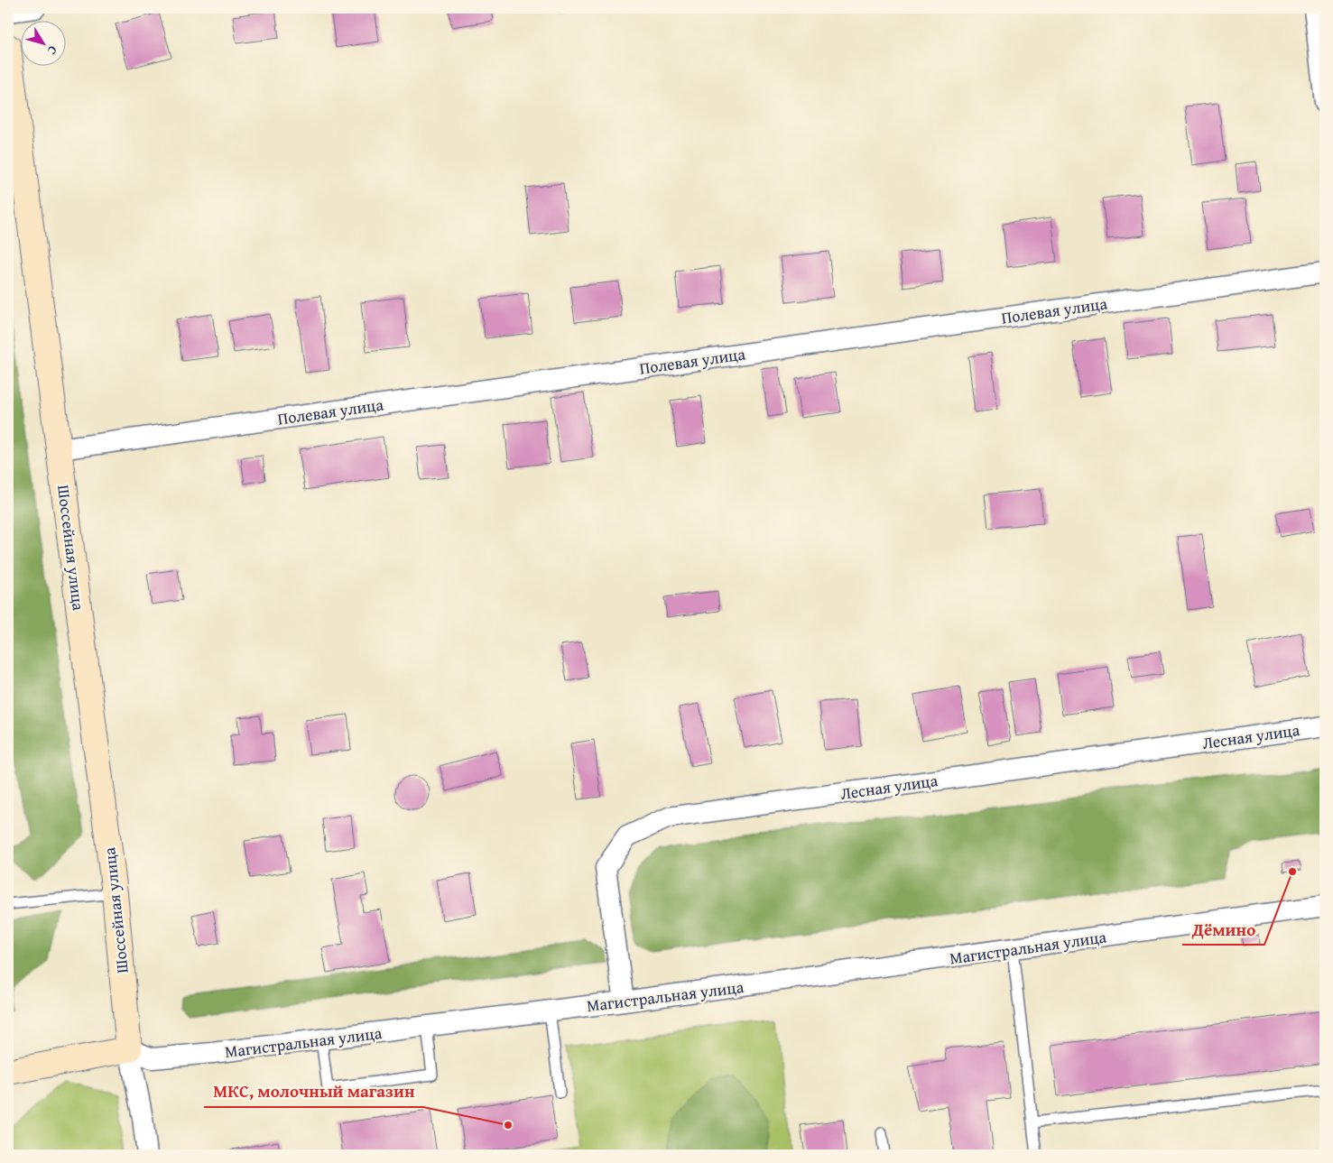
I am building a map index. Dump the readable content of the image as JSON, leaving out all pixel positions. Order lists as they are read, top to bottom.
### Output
{
  "streets": {
    "street": [
      "Полевая улица",
      "Шоссейная улица",
      "Лесная улица",
      "Магистральная улица"
    ]
  },
  "crossings": [
    ["Полевая улица", "Шоссейная улица"],
    ["Шоссейная улица", "Магистральная улица"],
    ["Лесная улица", "Магистральная улица"]
  ],
  "places": ["Дёмино", "МКС, молочный магазин"],
  "north": "bottom right"
}
